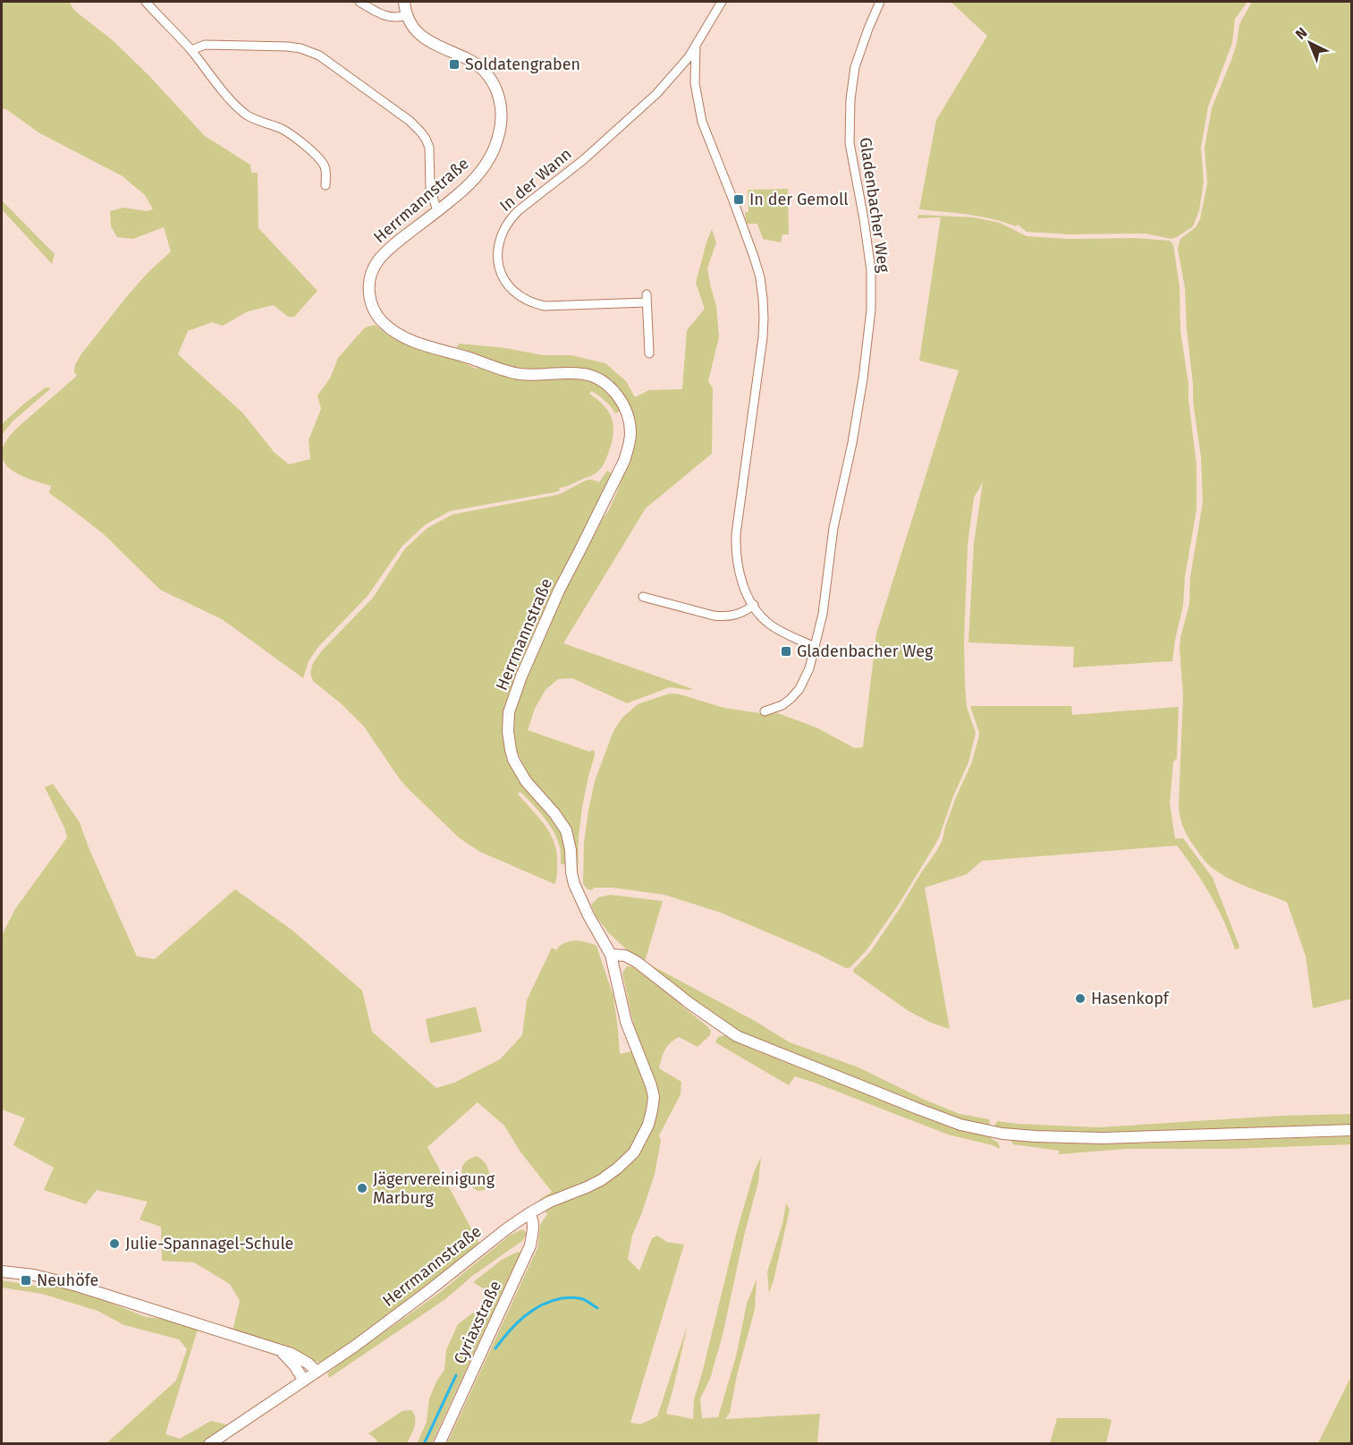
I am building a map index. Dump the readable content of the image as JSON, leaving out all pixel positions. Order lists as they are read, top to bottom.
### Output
{
  "streets": {
    "street": [
      "In der Wann",
      "Herrmannstraße",
      "Gladenbacher Weg",
      "Cyriaxstraße"
    ]
  },
  "crossings": [
    ["Herrmannstraße", "Cyriaxstraße"]
  ],
  "places": {
    "transit": [
      "Soldatengraben",
      "In der Gemoll",
      "Gladenbacher Weg",
      "Neuhöfe"
    ],
    "other": ["Hasenkopf", "Jägervereinigung Marburg", "Julie-Spannagel-Schule"]
  },
  "north": "top left"
}
